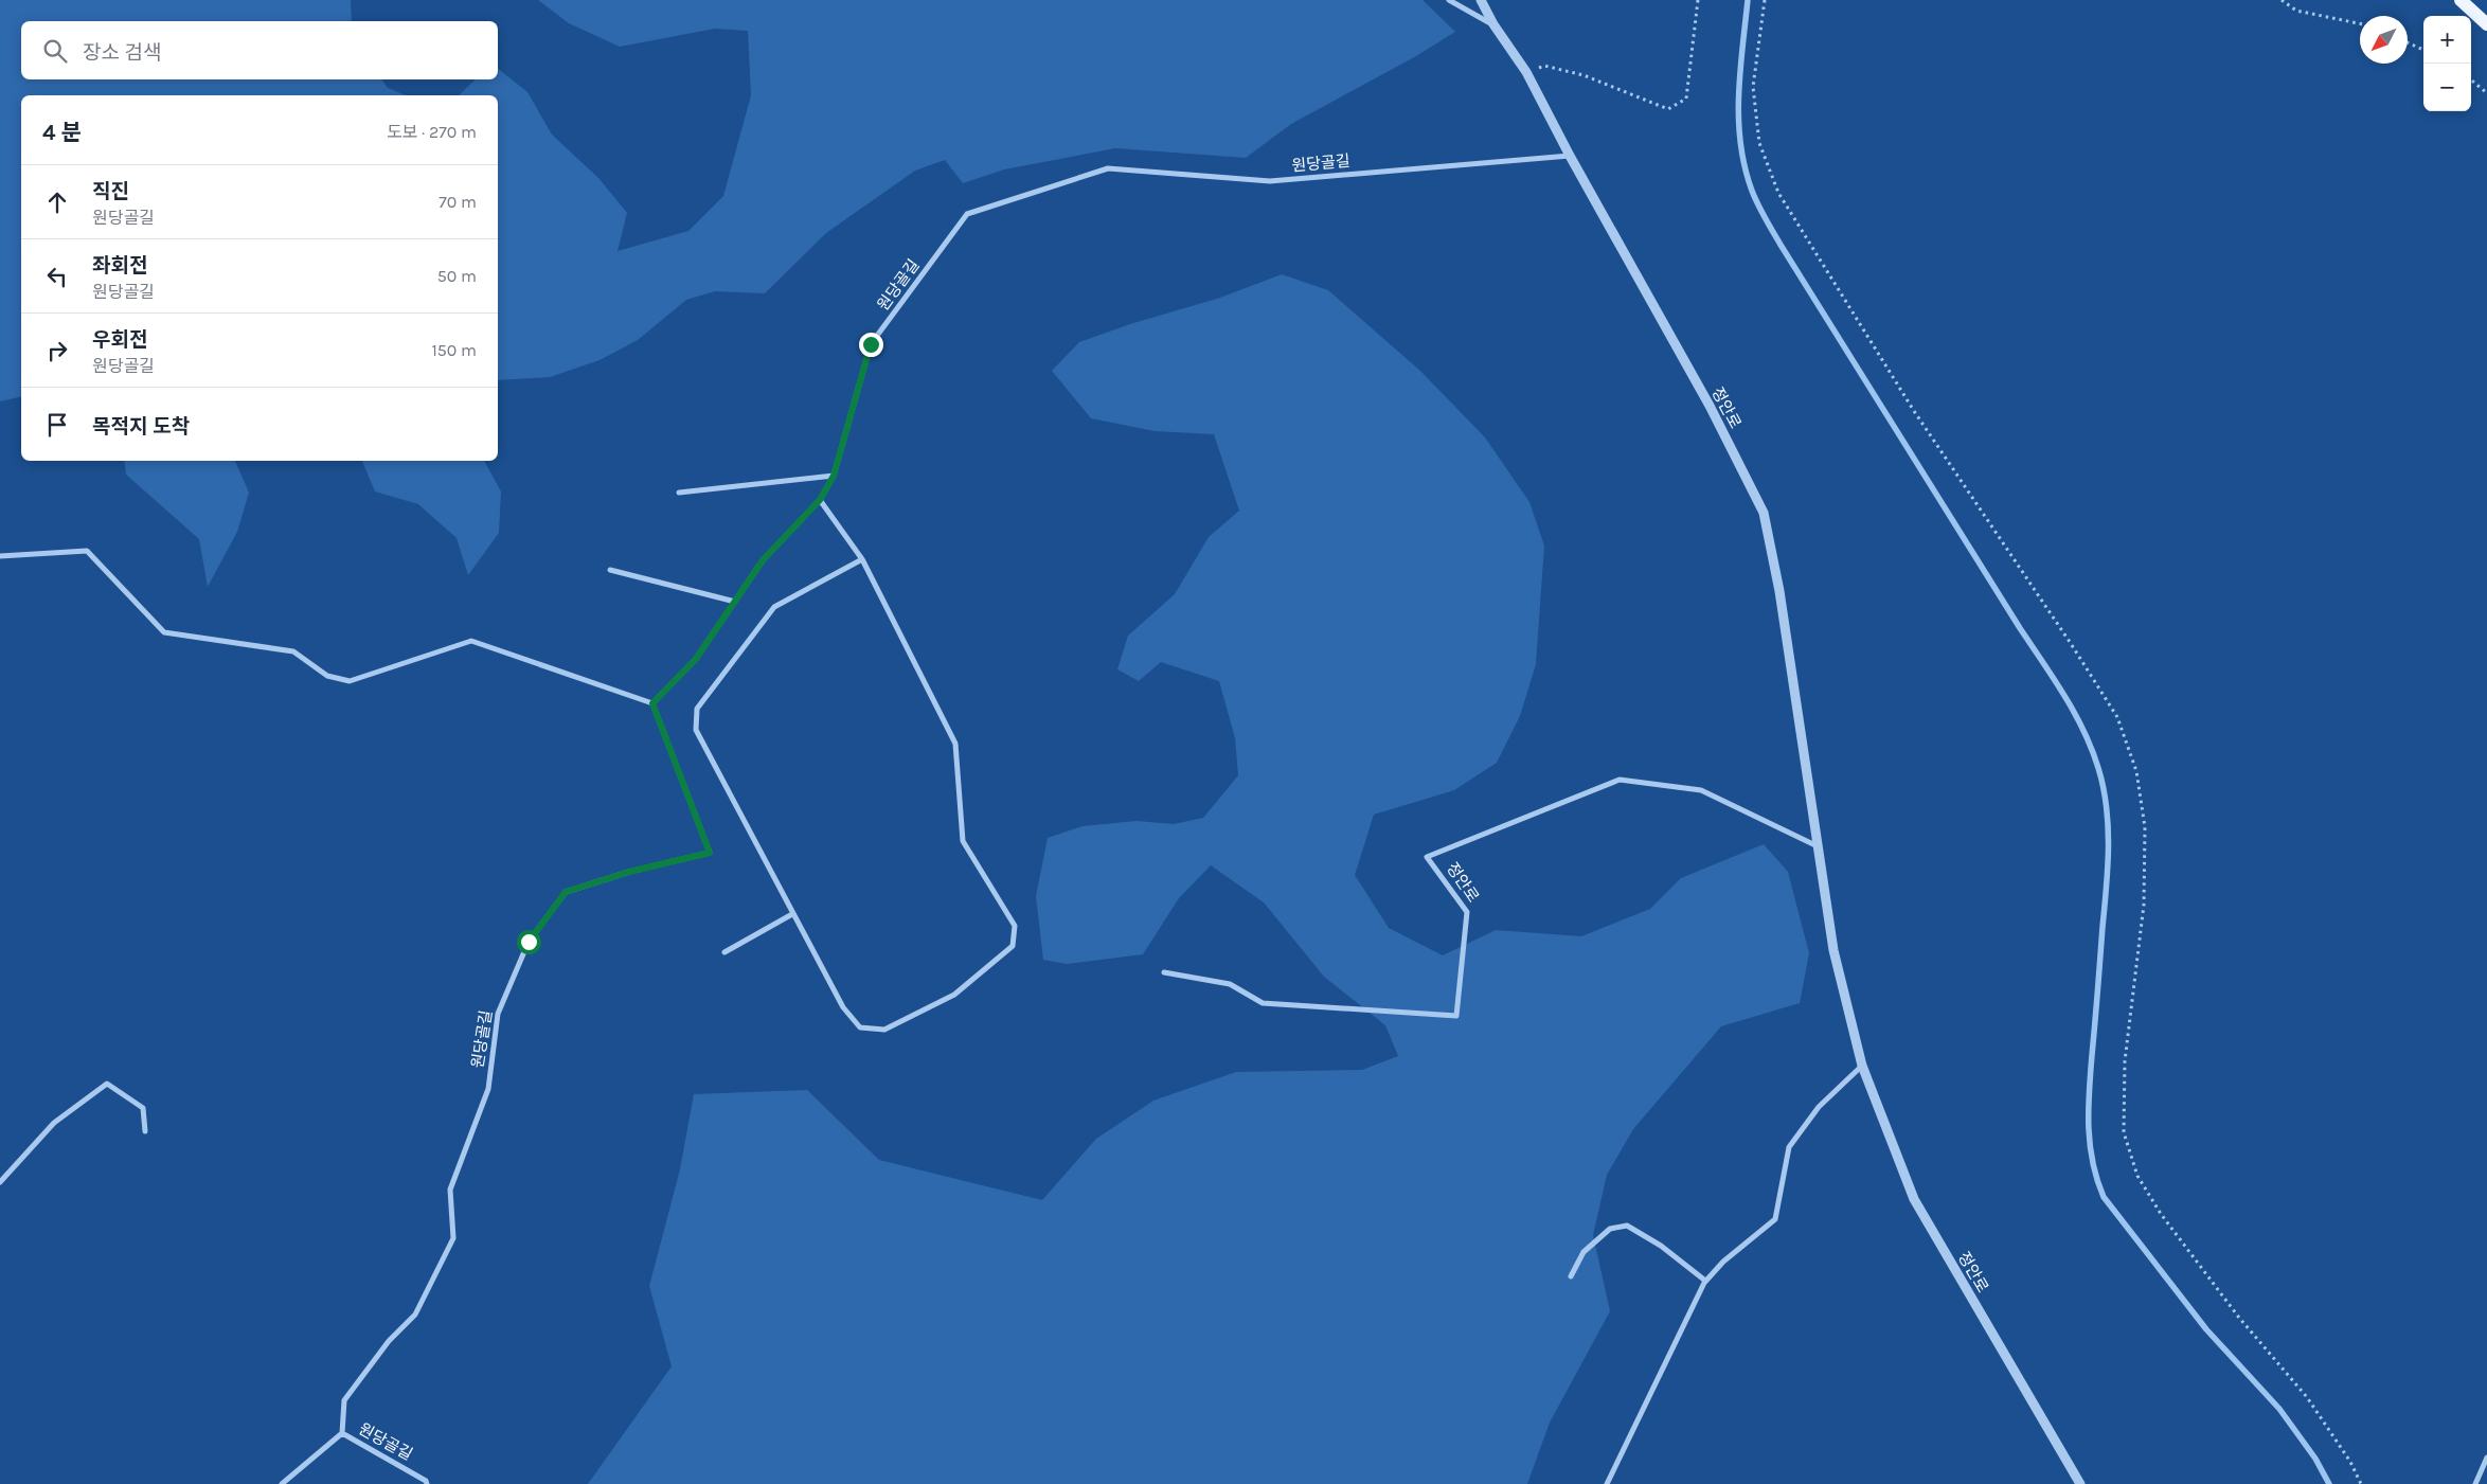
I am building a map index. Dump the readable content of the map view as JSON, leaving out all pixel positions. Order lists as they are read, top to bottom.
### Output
{
  "streets": {
    "street": ["원당골길", "정안로"]
  },
  "crossings": [
    ["원당골길", "정안로"]
  ],
  "north": "bottom left",
  "page": {
    "map_buttons": ["+", "−"],
    "search": "장소 검색",
    "heading": ["4 분", "도보 · 270 m"],
    "list": [
      ["직진", "원당골길", "70 m"],
      ["좌회전", "원당골길", "50 m"],
      ["우회전", "원당골길", "150 m"],
      "목적지 도착"
    ]
  }
}
